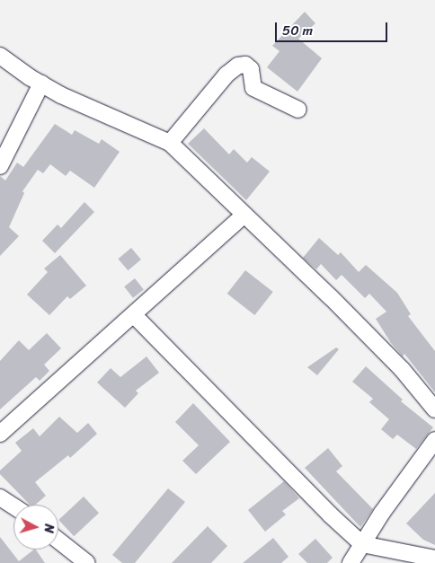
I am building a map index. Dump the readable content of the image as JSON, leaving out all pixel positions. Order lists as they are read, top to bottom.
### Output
{
  "scale_bar": "50 m",
  "north": "right"
}
